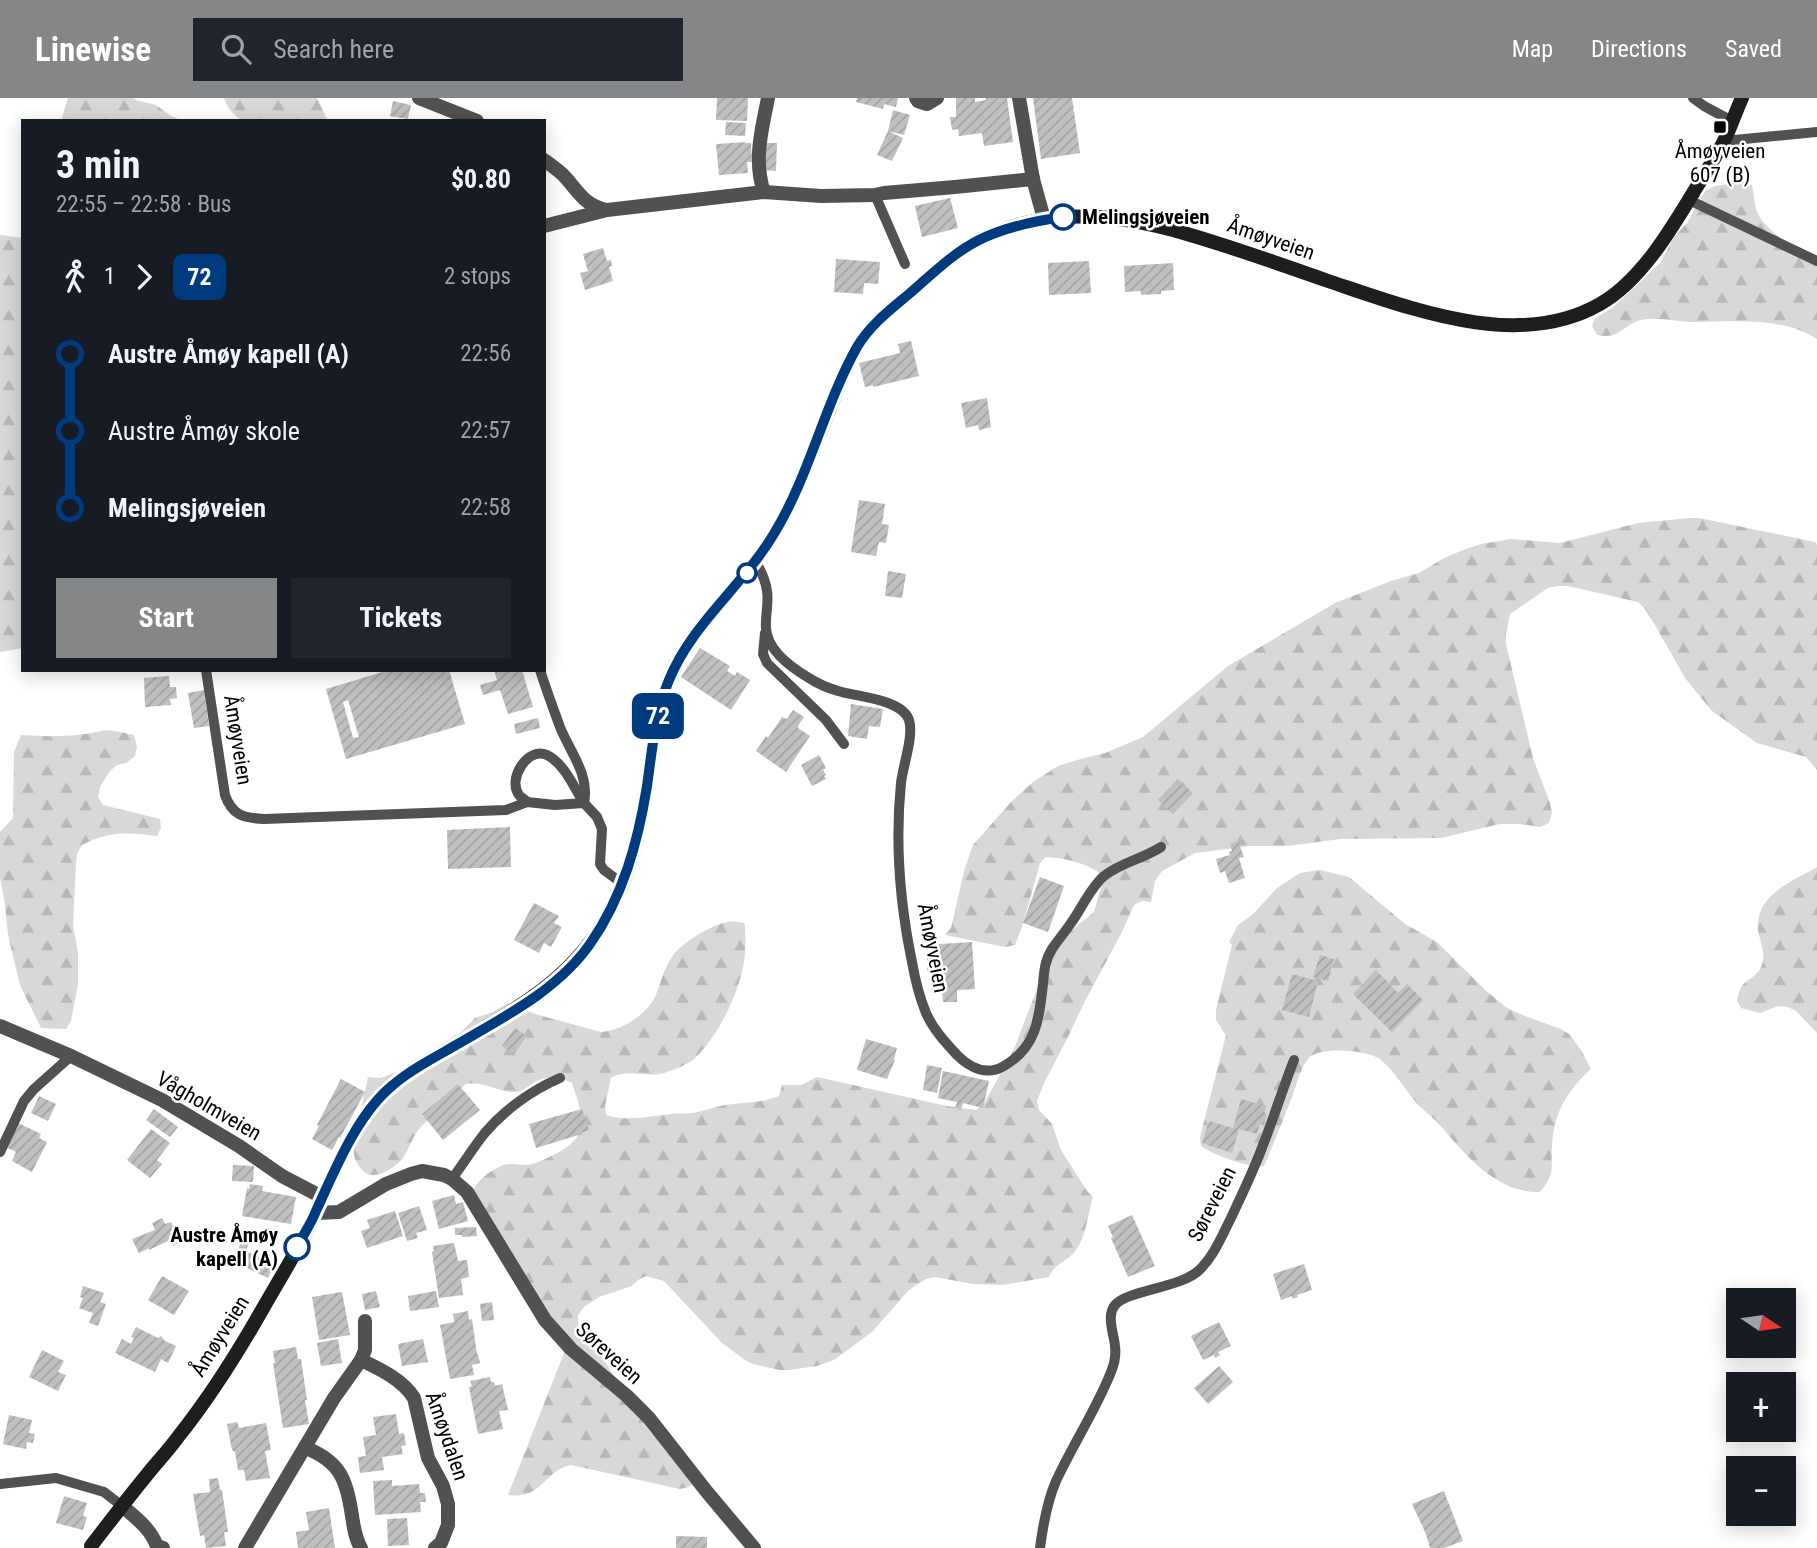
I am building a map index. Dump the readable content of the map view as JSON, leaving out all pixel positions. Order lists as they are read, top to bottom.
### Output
{
  "streets": {
    "main road": ["Åmøyveien"],
    "street": ["Vågholmveien", "Søreveien", "Åmøydalen"]
  },
  "crossings": [
    ["Åmøyveien", "Vågholmveien"]
  ],
  "places": {
    "transit": ["Åmøyveien 607 (B)"],
    "other": ["Melingsjøveien", "Austre Åmøy kapell (A)"]
  },
  "lines": ["bus line 72"],
  "north": "right",
  "page": {
    "header": "Linewise",
    "search": "Search here",
    "nav": ["Map", "Directions", "Saved"],
    "on_map": "72",
    "heading": ["3 min", "22:55 – 22:58 · Bus", "$0.80"],
    "legs": ["1", "72", "2 stops"],
    "list": [
      {
        "name": "Austre Åmøy kapell (A)",
        "value": "22:56"
      },
      {
        "name": "Austre Åmøy skole",
        "value": "22:57"
      },
      {
        "name": "Melingsjøveien",
        "value": "22:58"
      }
    ],
    "buttons": ["Start", "Tickets"],
    "map_buttons": ["+", "−"]
  }
}
